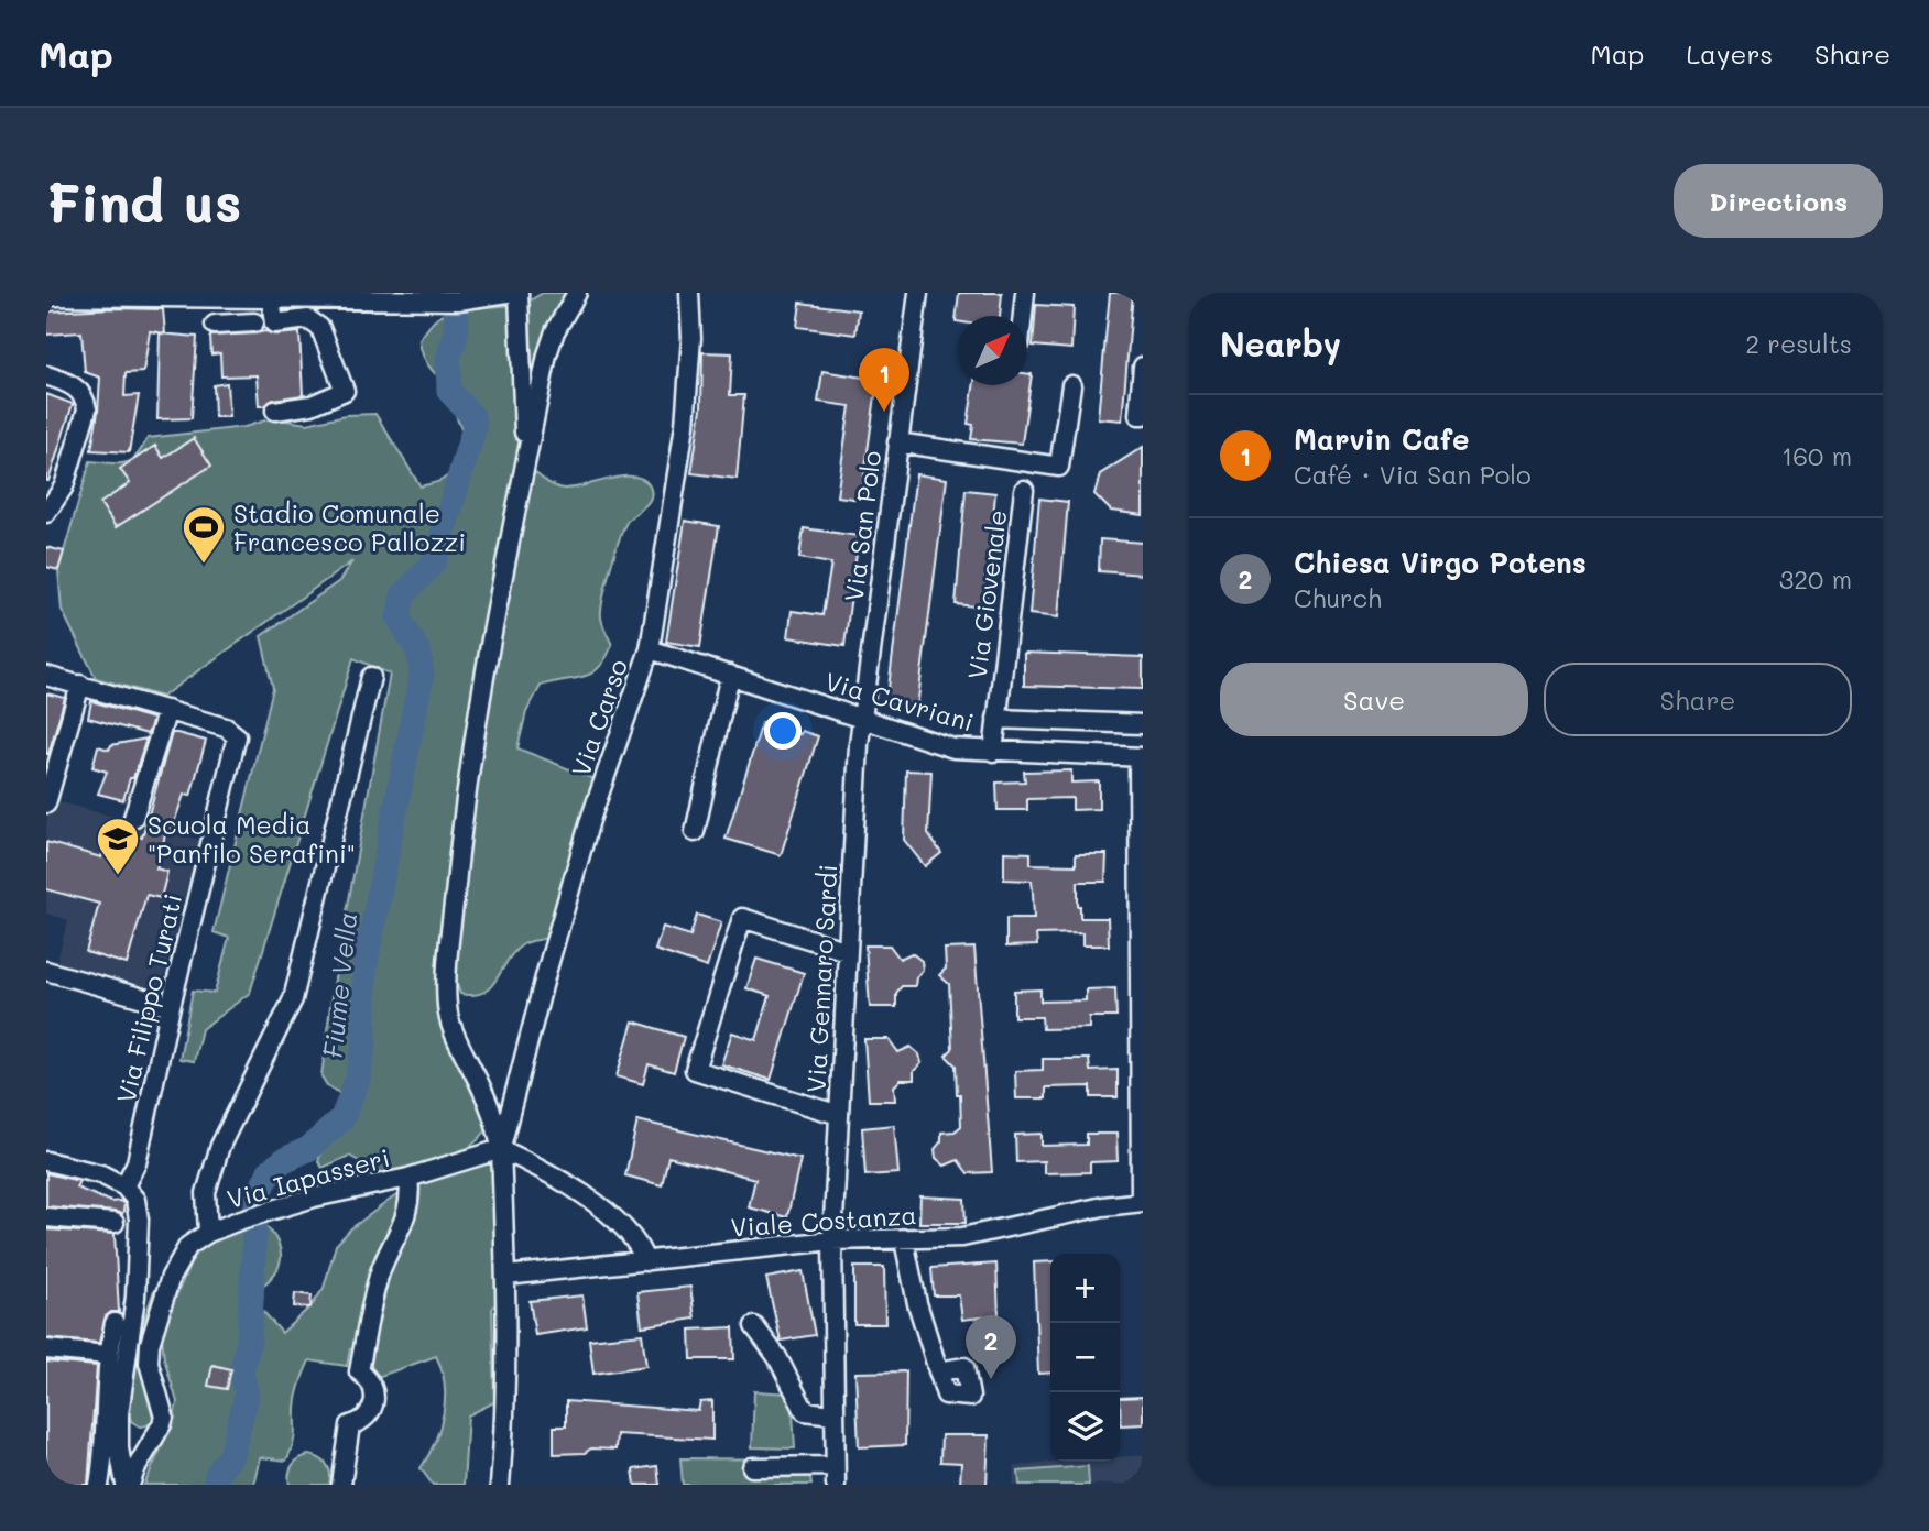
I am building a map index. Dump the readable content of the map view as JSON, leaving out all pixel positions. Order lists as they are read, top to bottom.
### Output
{
  "streets": {
    "street": [
      "Via San Polo",
      "Via Giovenale",
      "Via Cavriani",
      "Via Carso",
      "Via Gennaro Sardi",
      "Via Filippo Turati",
      "Via Iapasseri",
      "Viale Costanza"
    ]
  },
  "crossings": [
    ["Via San Polo", "Via Cavriani"],
    ["Via San Polo", "Via Gennaro Sardi"],
    ["Via Giovenale", "Via Cavriani"],
    ["Via Cavriani", "Via Carso"],
    ["Via Cavriani", "Via Gennaro Sardi"],
    ["Via Carso", "Via Iapasseri"],
    ["Via Gennaro Sardi", "Viale Costanza"]
  ],
  "water": ["Fiume Vella"],
  "places": {
    "sports": ["Stadio Comunale Francesco Pallozzi"],
    "school or university": ["Scuola Media \"Panfilo Serafini\""]
  },
  "north": "top right",
  "page": {
    "header": "Map",
    "nav": ["Map", "Layers", "Share"],
    "buttons": [
      "Directions",
      ["Save", "Share"]
    ],
    "title": "Find us",
    "heading": ["Nearby", "2 results"],
    "pins": ["1", "2"],
    "list": [
      {
        "mark": "1",
        "name": "Marvin Cafe",
        "note": "Café · Via San Polo",
        "value": "160 m"
      },
      {
        "mark": "2",
        "name": "Chiesa Virgo Potens",
        "note": "Church",
        "value": "320 m"
      }
    ],
    "map_buttons": ["+", "−"]
  }
}
